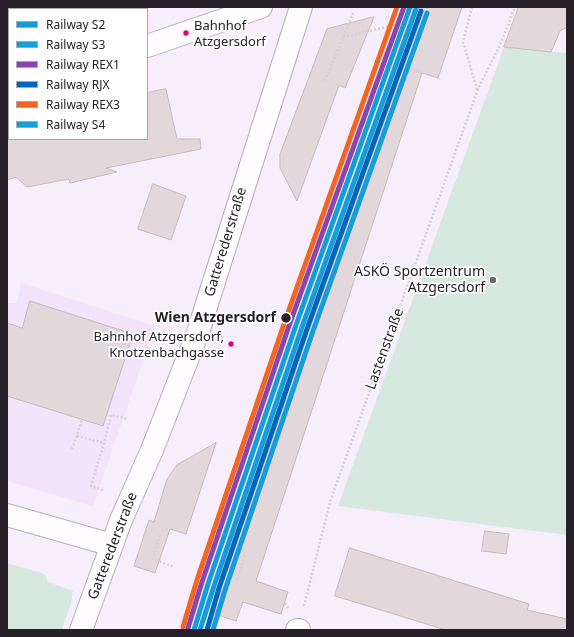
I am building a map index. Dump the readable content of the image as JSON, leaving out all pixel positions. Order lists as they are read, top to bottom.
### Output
{
  "streets": {
    "street": ["Gatterederstraße"],
    "path": ["Lastenstraße"]
  },
  "places": [
    "Bahnhof Atzgersdorf",
    "ASKÖ Sportzentrum Atzgersdorf",
    "Wien Atzgersdorf",
    "Bahnhof Atzgersdorf, Knotzenbachgasse"
  ],
  "lines": [
    "rail line S2",
    "rail line REX1",
    "rail line REX3",
    "rail line S3",
    "rail line RJX",
    "rail line S4"
  ],
  "legend": [
    "Railway S2",
    "Railway S3",
    "Railway REX1",
    "Railway RJX",
    "Railway REX3",
    "Railway S4"
  ]
}
